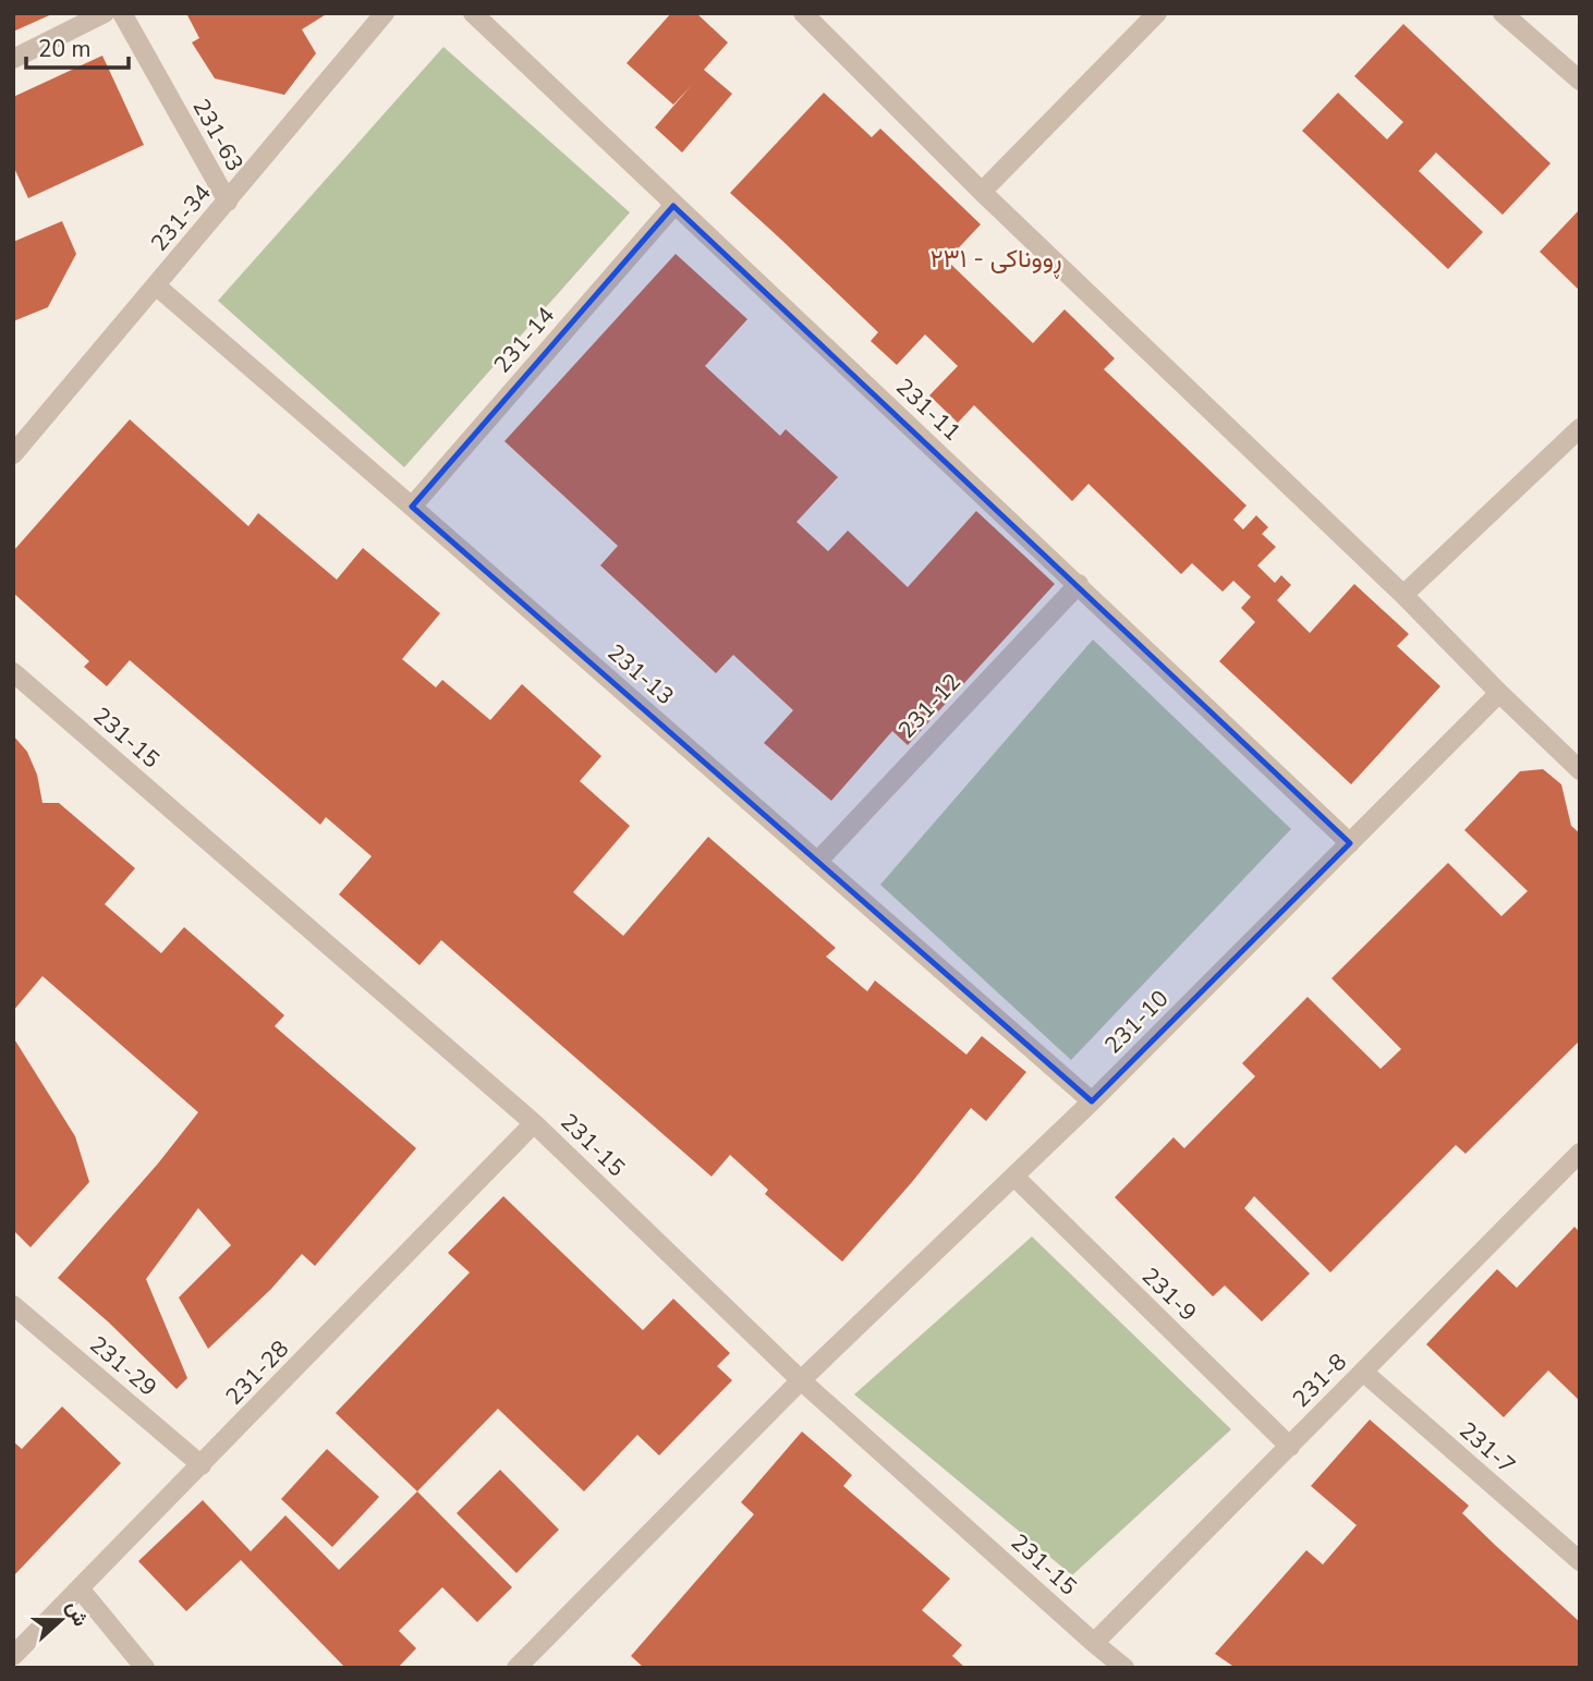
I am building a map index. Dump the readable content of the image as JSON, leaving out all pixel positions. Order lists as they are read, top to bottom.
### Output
{
  "streets": {
    "street": [
      "231-63",
      "231-34",
      "231-14",
      "231-11",
      "231-13",
      "231-12",
      "231-15",
      "231-10",
      "231-9",
      "231-29",
      "231-28",
      "231-8",
      "231-7"
    ]
  },
  "crossings": [
    ["231-63", "231-34"],
    ["231-34", "231-13"],
    ["231-14", "231-11"],
    ["231-14", "231-13"],
    ["231-11", "231-12"],
    ["231-11", "231-10"],
    ["231-13", "231-12"],
    ["231-13", "231-10"],
    ["231-15", "231-10"],
    ["231-15", "231-28"],
    ["231-15", "231-8"],
    ["231-10", "231-9"],
    ["231-9", "231-8"],
    ["231-29", "231-28"],
    ["231-8", "231-7"]
  ],
  "districts": ["ڕووناکی - ٢٣١"],
  "scale_bar": "20 m",
  "north": "right"
}
